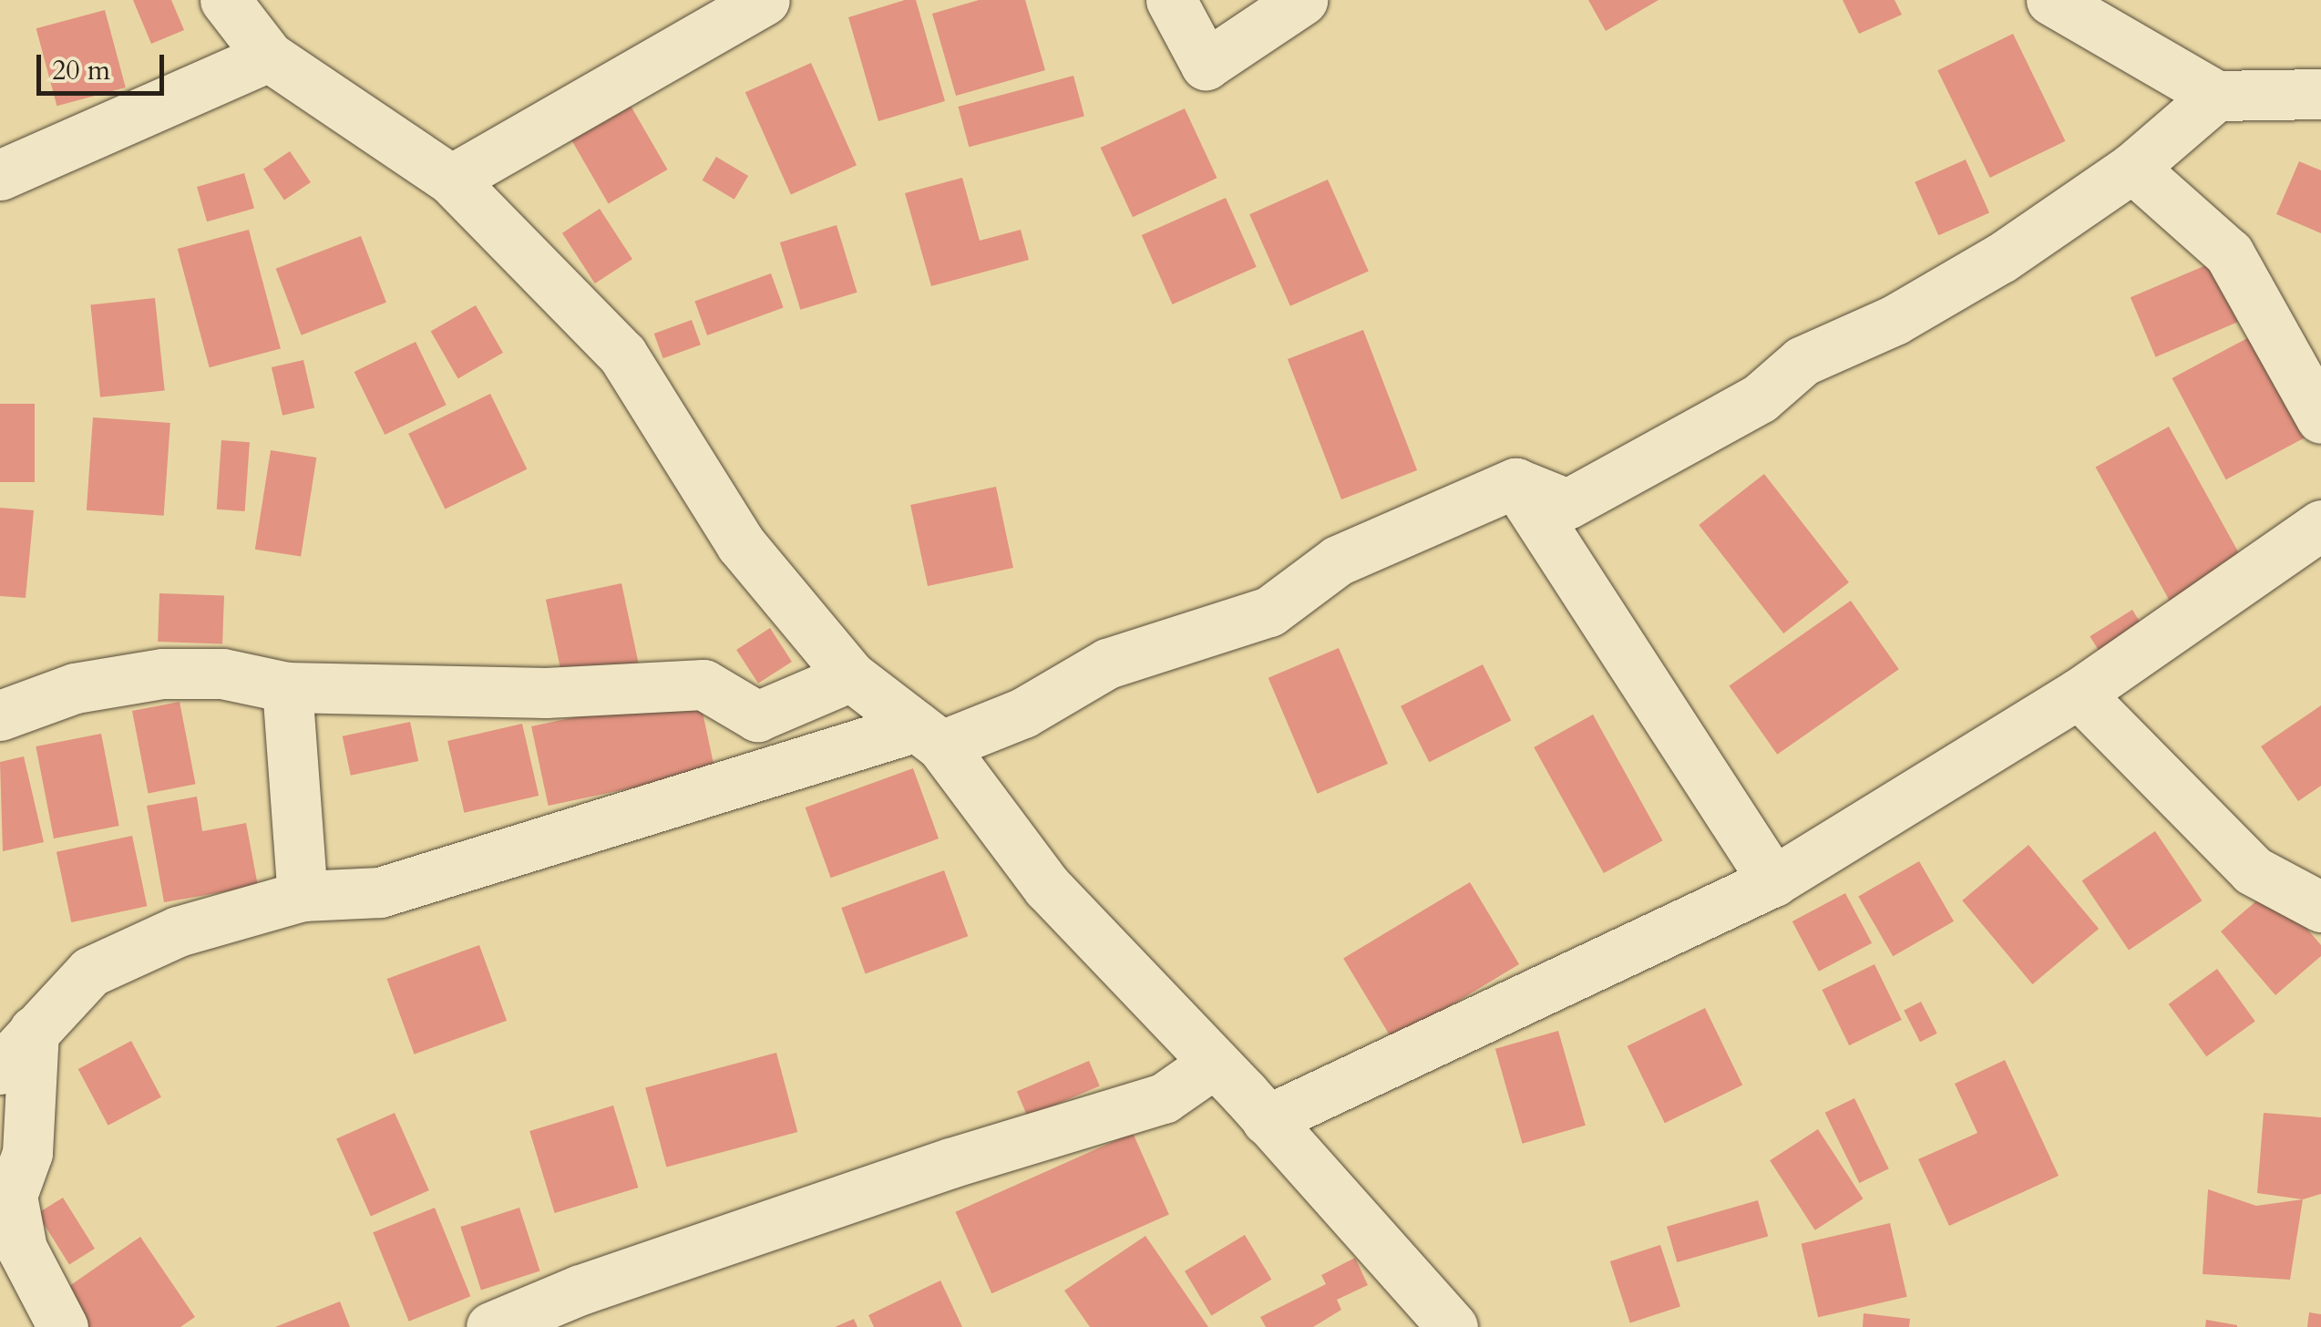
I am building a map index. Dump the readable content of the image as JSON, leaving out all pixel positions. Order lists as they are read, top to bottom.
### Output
{
  "scale_bar": "20 m"
}
